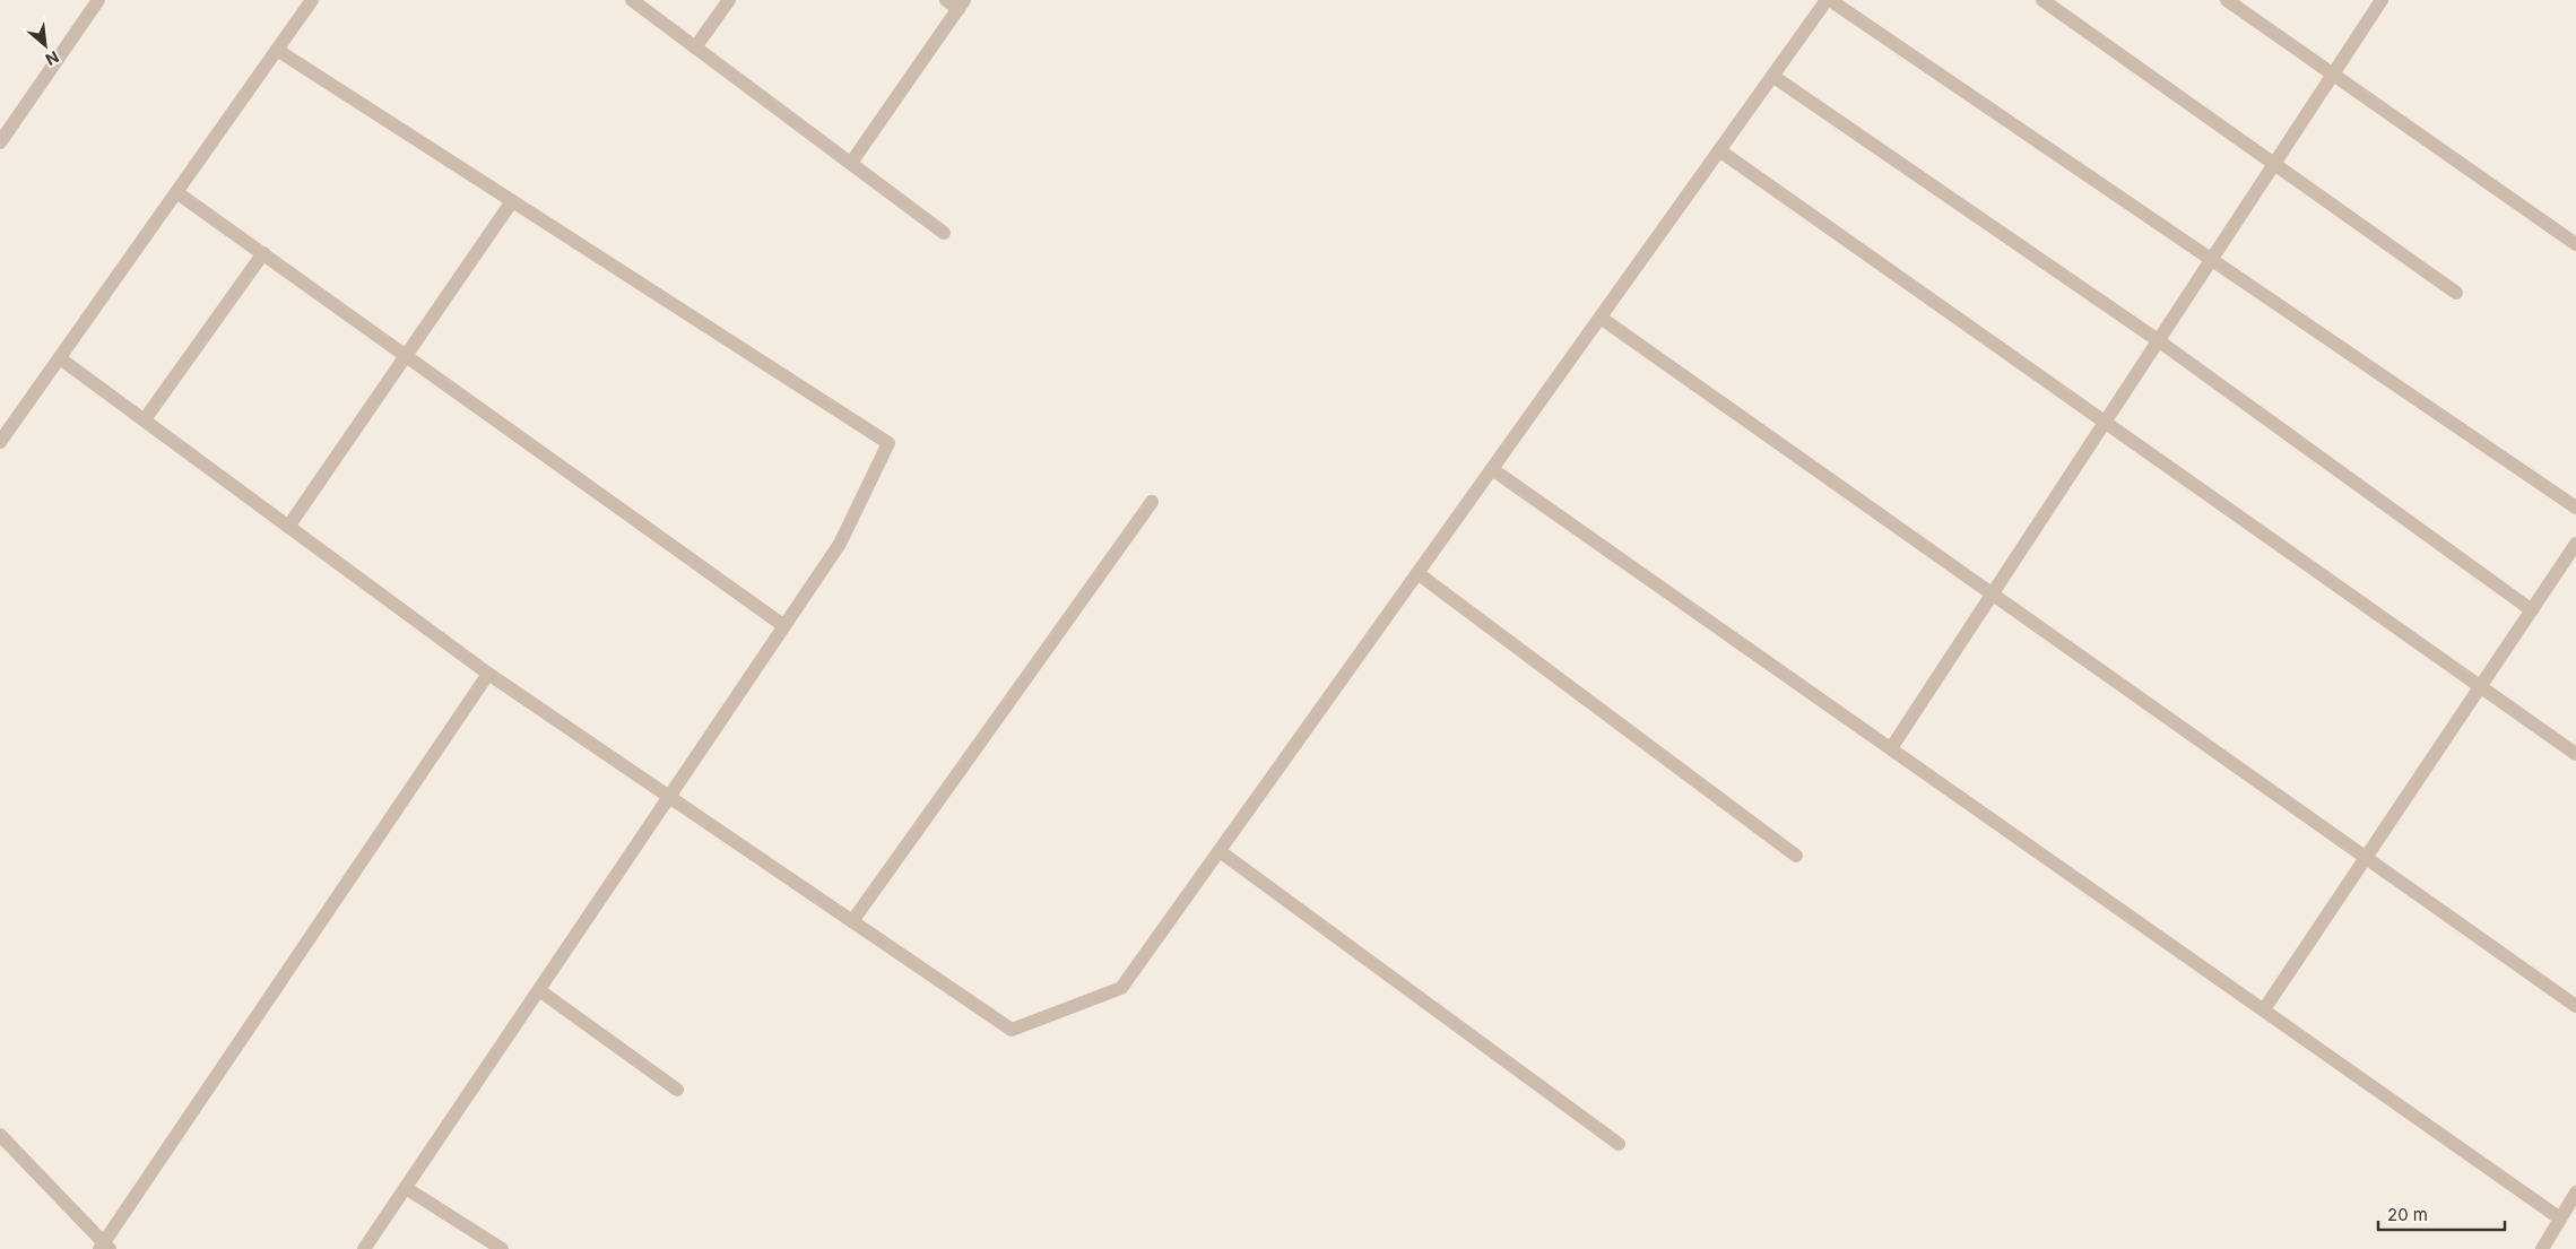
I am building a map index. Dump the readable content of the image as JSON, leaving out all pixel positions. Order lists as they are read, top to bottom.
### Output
{
  "scale_bar": "20 m",
  "north": "bottom right"
}
